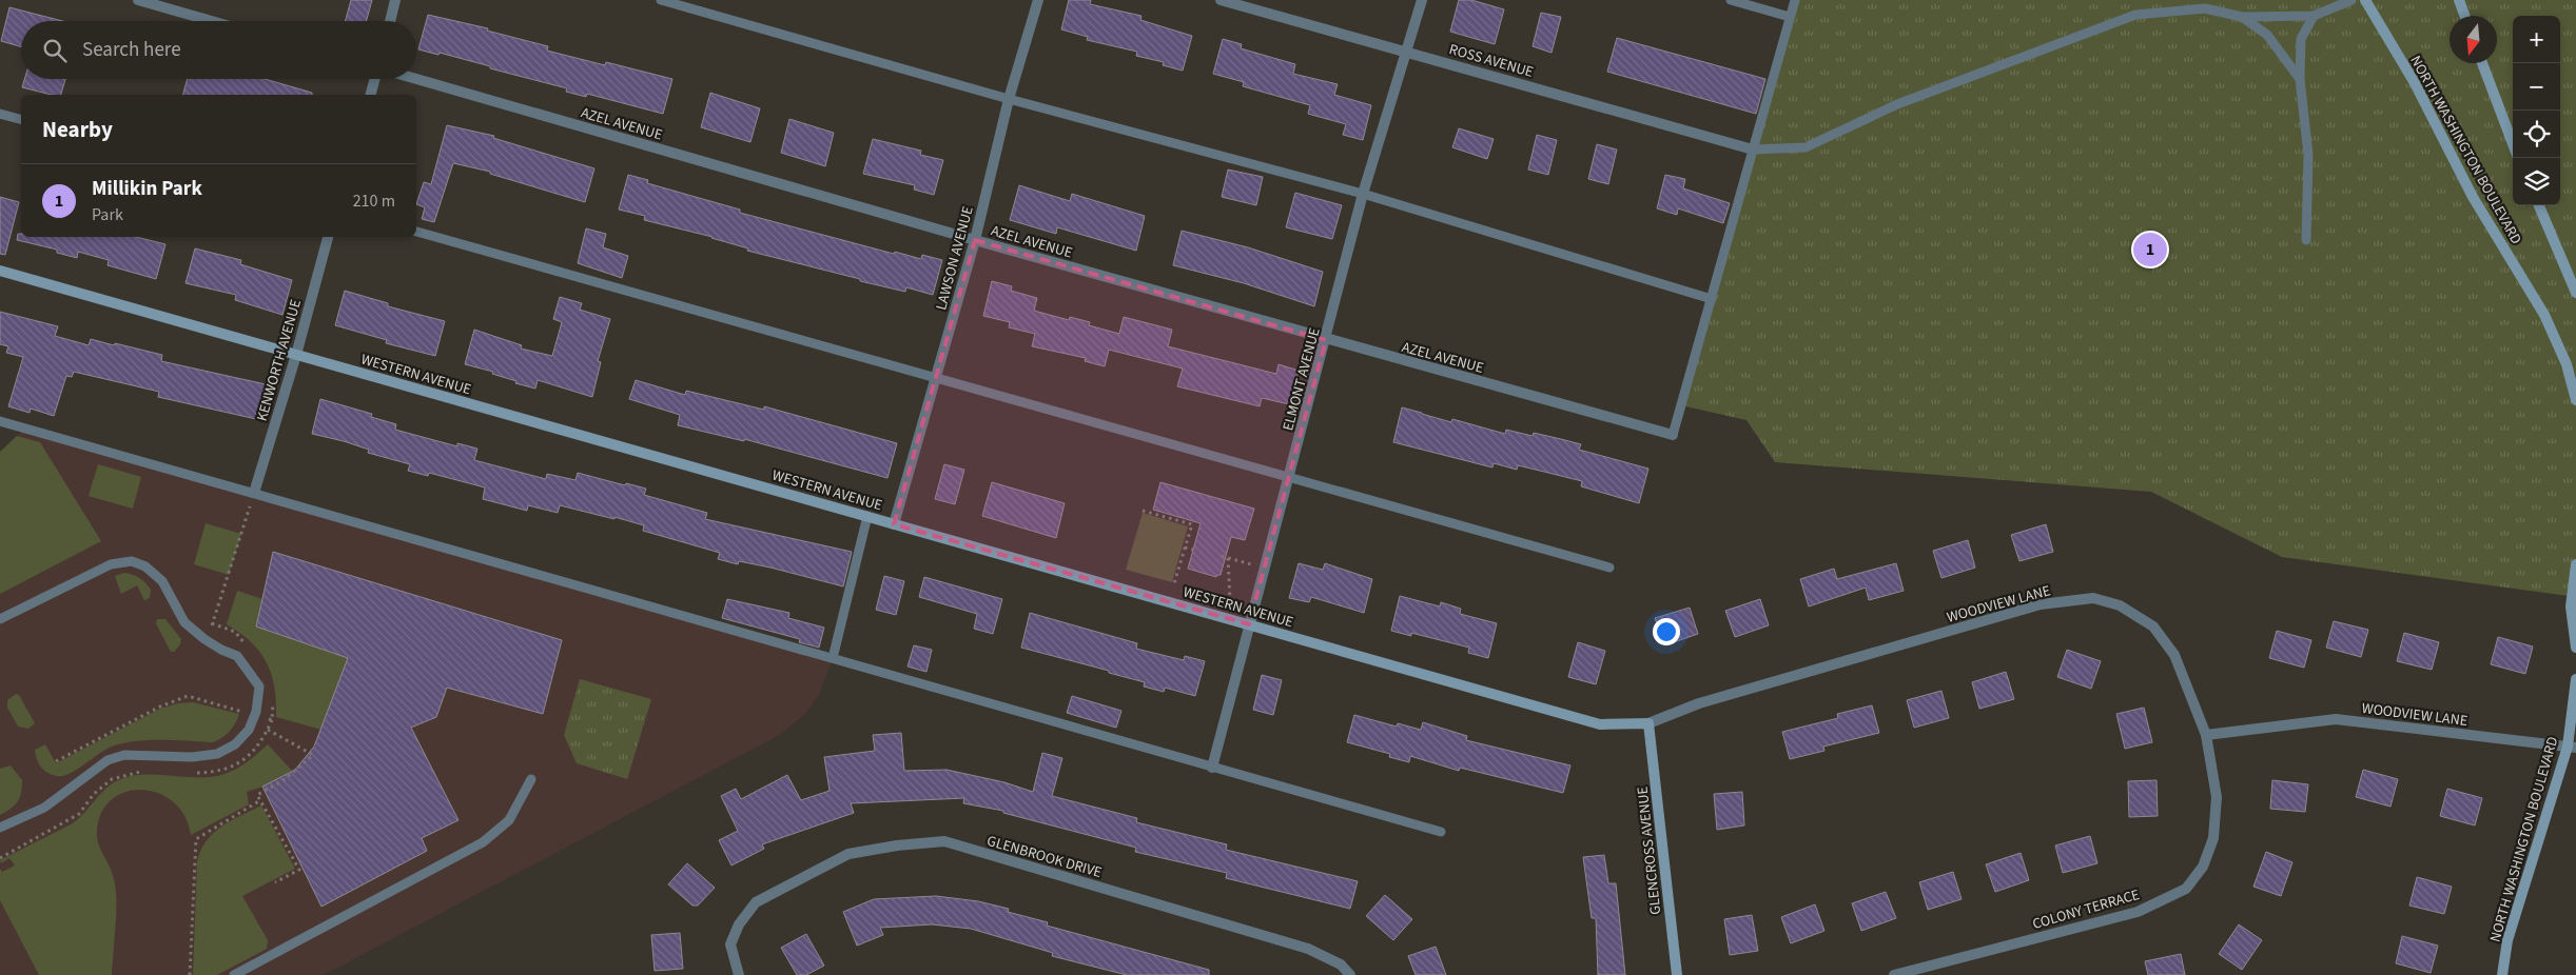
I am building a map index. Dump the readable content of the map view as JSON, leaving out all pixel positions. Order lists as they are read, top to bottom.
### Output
{
  "streets": {
    "street": [
      "ROSS AVENUE",
      "AZEL AVENUE",
      "NORTH WASHINGTON BOULEVARD",
      "LAWSON AVENUE",
      "KENWORTH AVENUE",
      "WESTERN AVENUE",
      "ELMONT AVENUE",
      "WOODVIEW LANE",
      "GLENCROSS AVENUE",
      "GLENBROOK DRIVE",
      "COLONY TERRACE"
    ]
  },
  "crossings": [
    ["ROSS AVENUE", "ELMONT AVENUE"],
    ["AZEL AVENUE", "LAWSON AVENUE"],
    ["AZEL AVENUE", "ELMONT AVENUE"],
    ["NORTH WASHINGTON BOULEVARD", "WOODVIEW LANE"],
    ["LAWSON AVENUE", "WESTERN AVENUE"],
    ["KENWORTH AVENUE", "WESTERN AVENUE"],
    ["WESTERN AVENUE", "ELMONT AVENUE"],
    ["WESTERN AVENUE", "WOODVIEW LANE"],
    ["WESTERN AVENUE", "GLENCROSS AVENUE"],
    ["WOODVIEW LANE", "GLENCROSS AVENUE"],
    ["WOODVIEW LANE", "COLONY TERRACE"]
  ],
  "north": "bottom",
  "page": {
    "map_buttons": ["+", "−"],
    "search": "Search here",
    "heading": "Nearby",
    "list": [
      {
        "mark": "1",
        "name": "Millikin Park",
        "note": "Park",
        "value": "210 m"
      }
    ],
    "pins": "1"
  }
}
